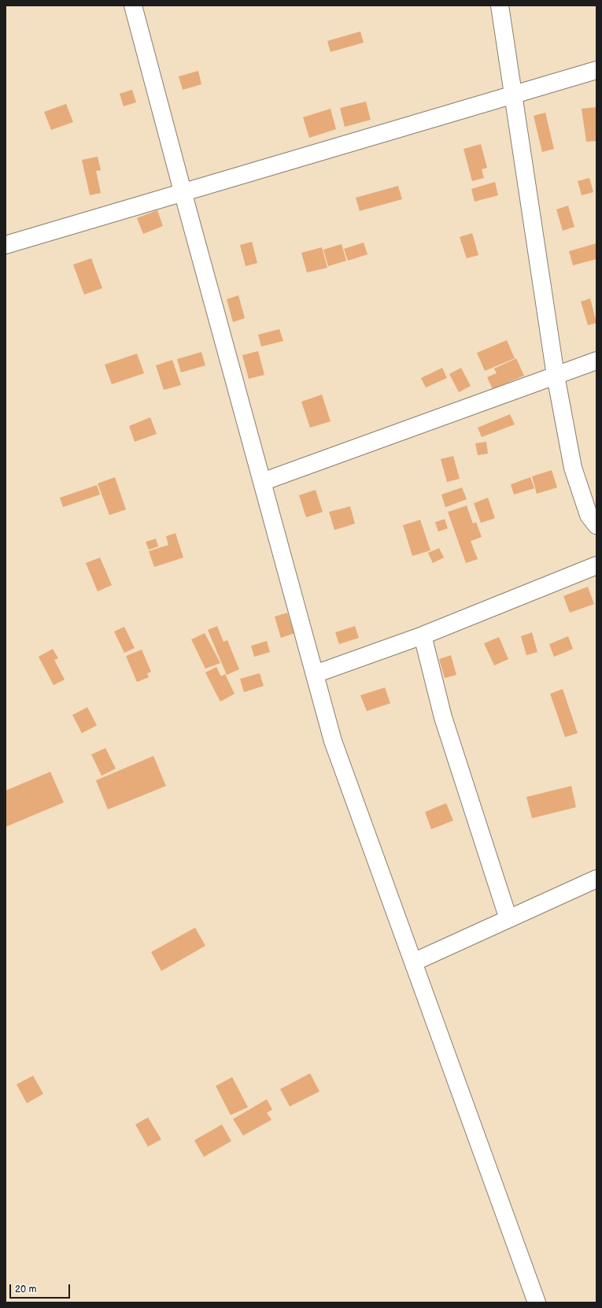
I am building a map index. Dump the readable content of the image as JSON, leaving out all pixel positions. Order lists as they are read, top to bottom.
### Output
{
  "scale_bar": "20 m"
}
